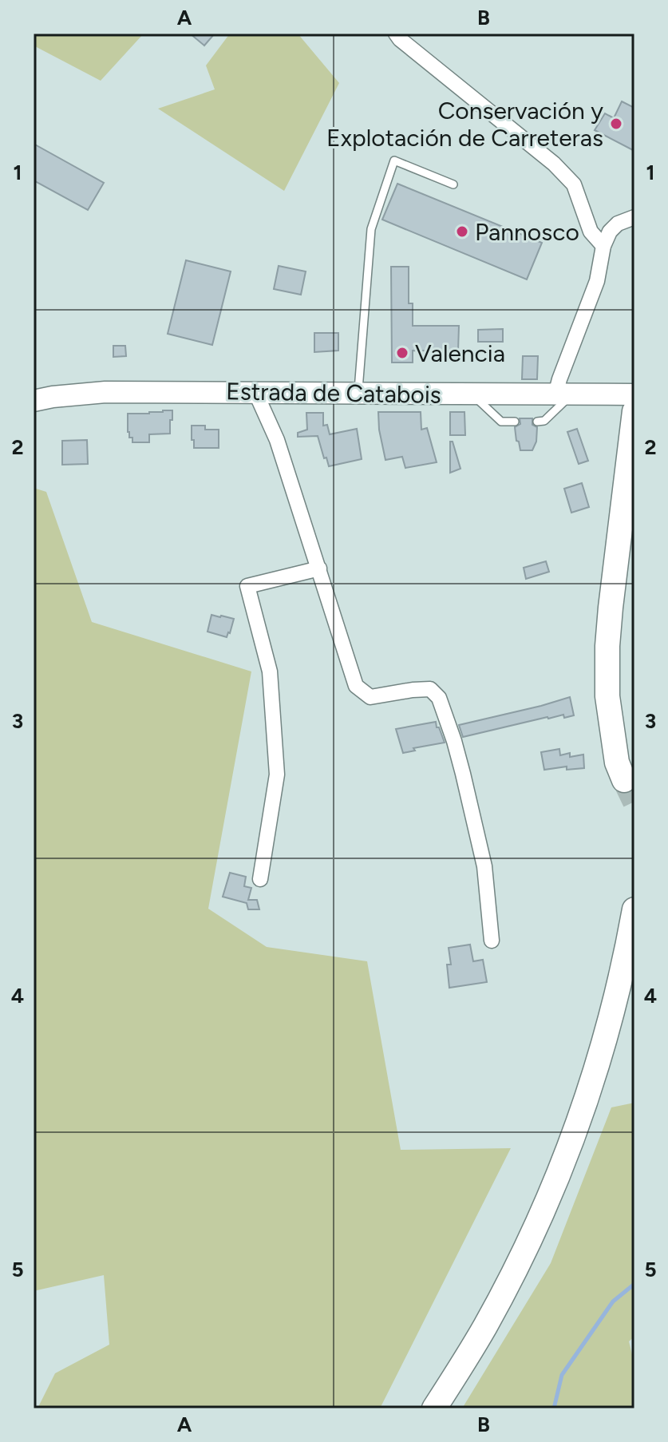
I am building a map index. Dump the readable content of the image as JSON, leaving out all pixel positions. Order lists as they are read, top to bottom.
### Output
{
  "streets": {
    "main road": ["Estrada de Catabois"]
  },
  "places": ["Conservación y Explotación de Carreteras", "Pannosco", "Valencia"],
  "grid": {
    "columns": ["A", "B"],
    "rows": [
      "1",
      "2",
      "3",
      "4",
      "5"
    ]
  }
}
